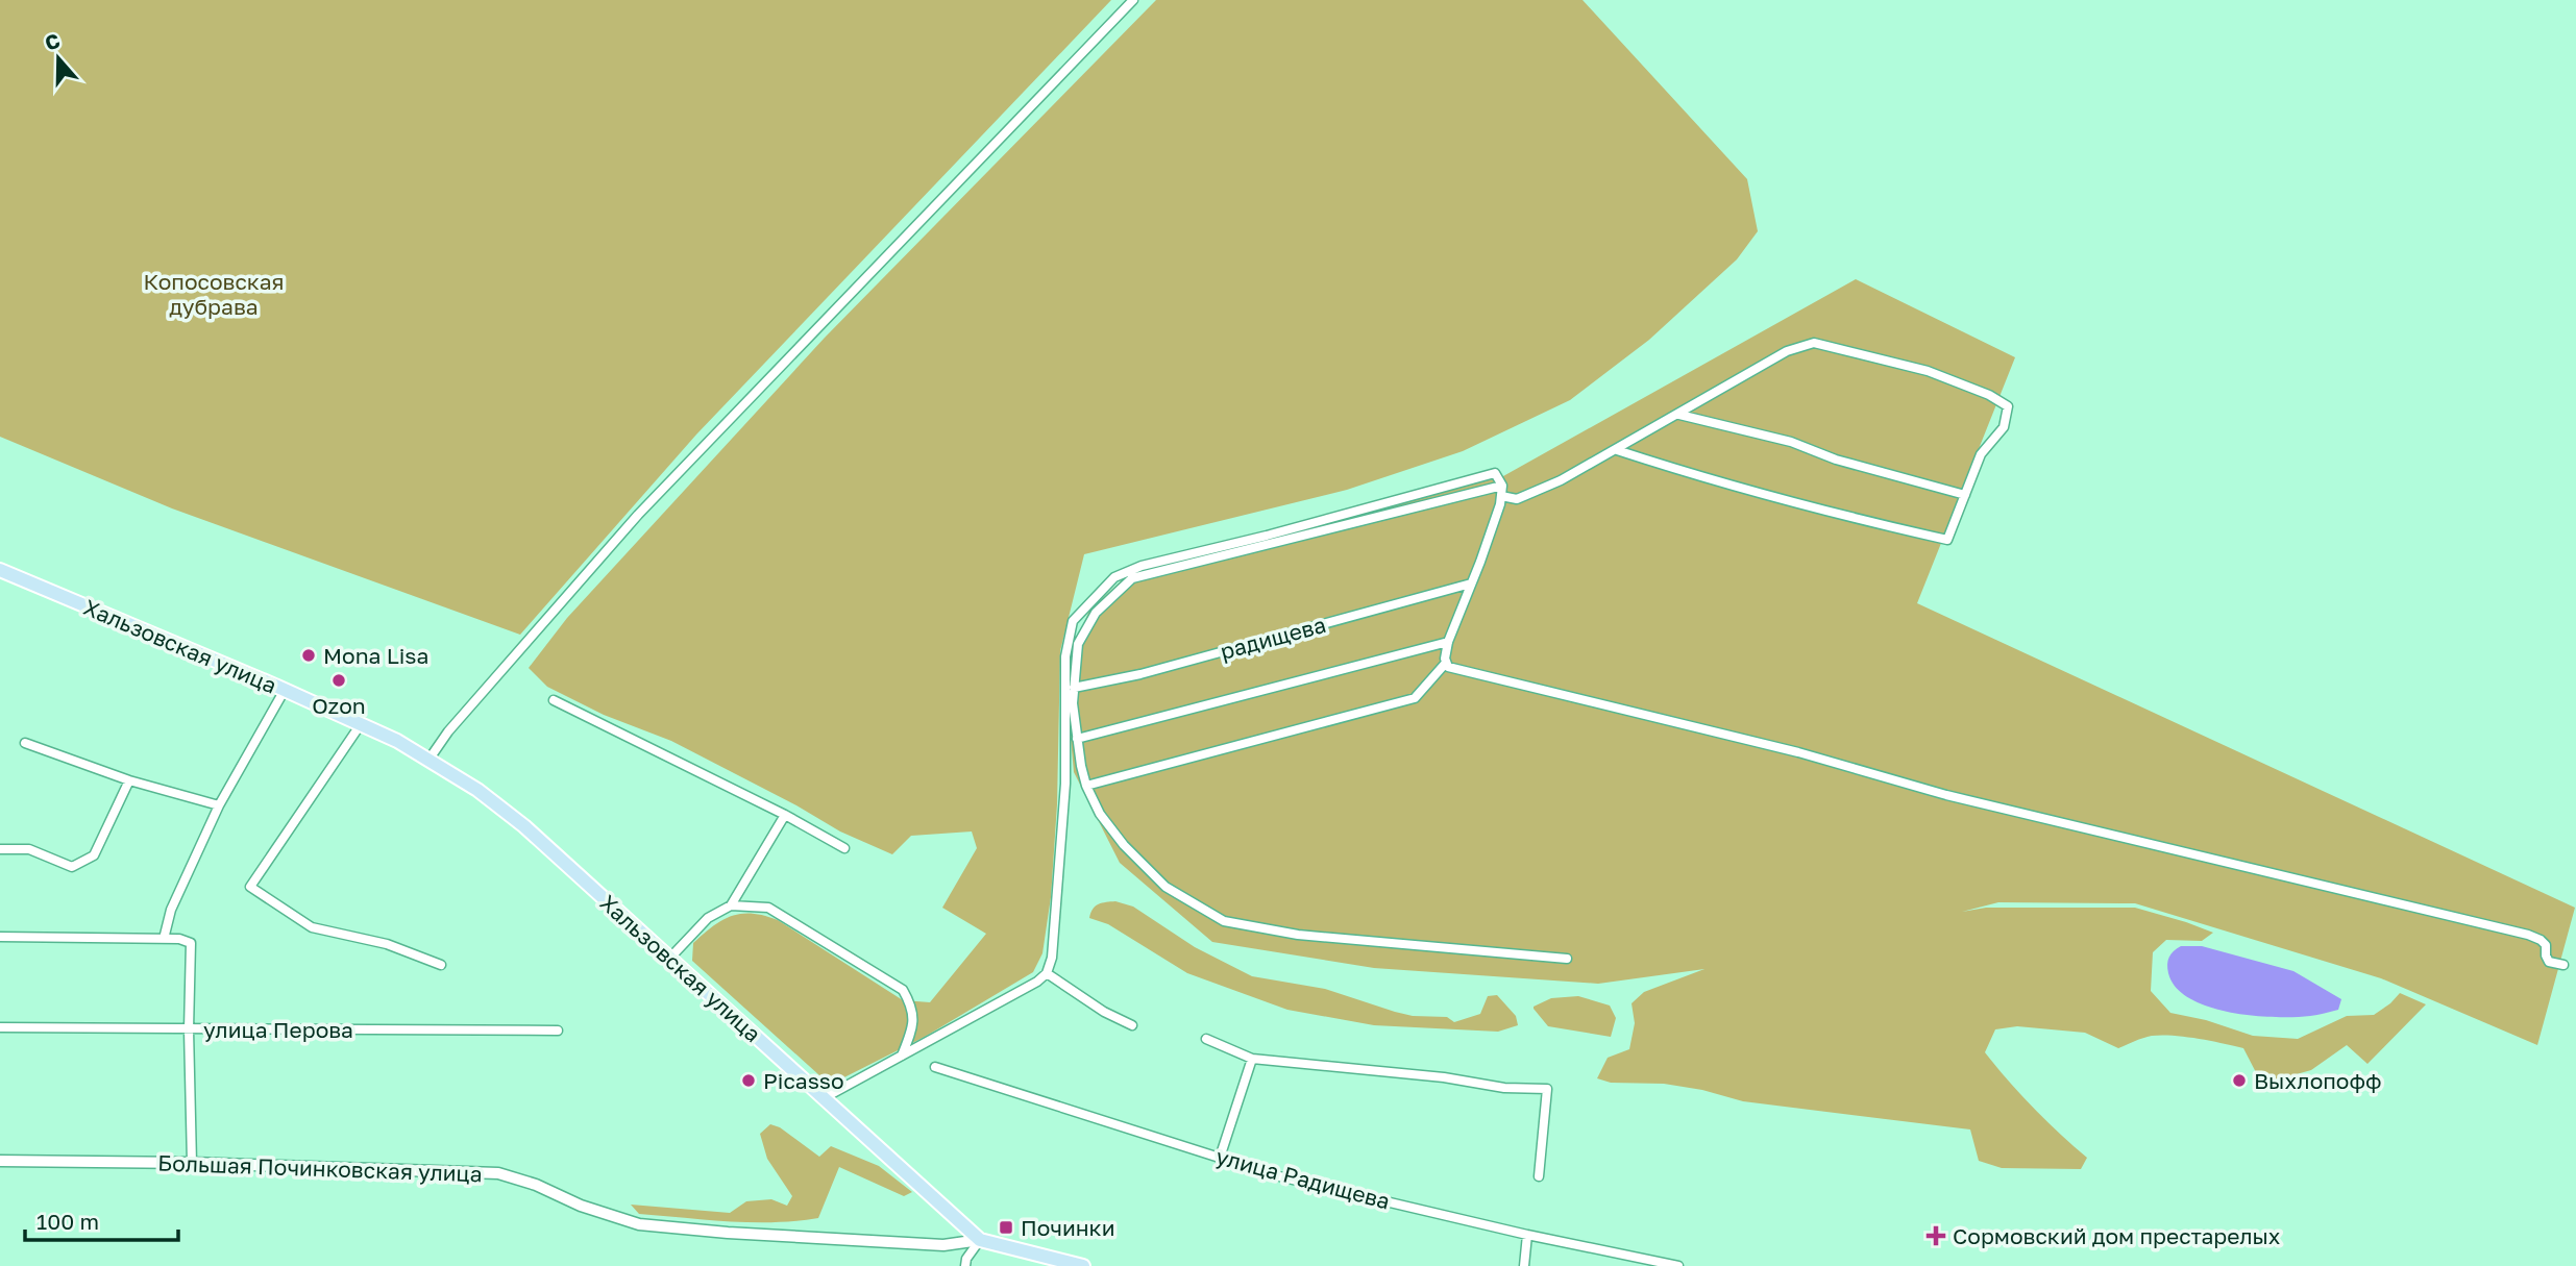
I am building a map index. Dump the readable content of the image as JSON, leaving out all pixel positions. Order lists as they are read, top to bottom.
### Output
{
  "streets": {
    "main road": ["Хальзовская улица"],
    "street": [
      "радищева",
      "улица Перова",
      "Большая Починковская улица",
      "улица Радищева"
    ]
  },
  "crossings": [
    ["Хальзовская улица", "Большая Починковская улица"]
  ],
  "parks": ["Копосовская дубрава"],
  "places": {
    "other": [
      "Mona Lisa",
      "Ozon",
      "Picasso",
      "Выхлопофф"
    ],
    "transit": ["Починки"],
    "health": ["Сормовский дом престарелых"]
  },
  "scale_bar": "100 m",
  "north": "top"
}
